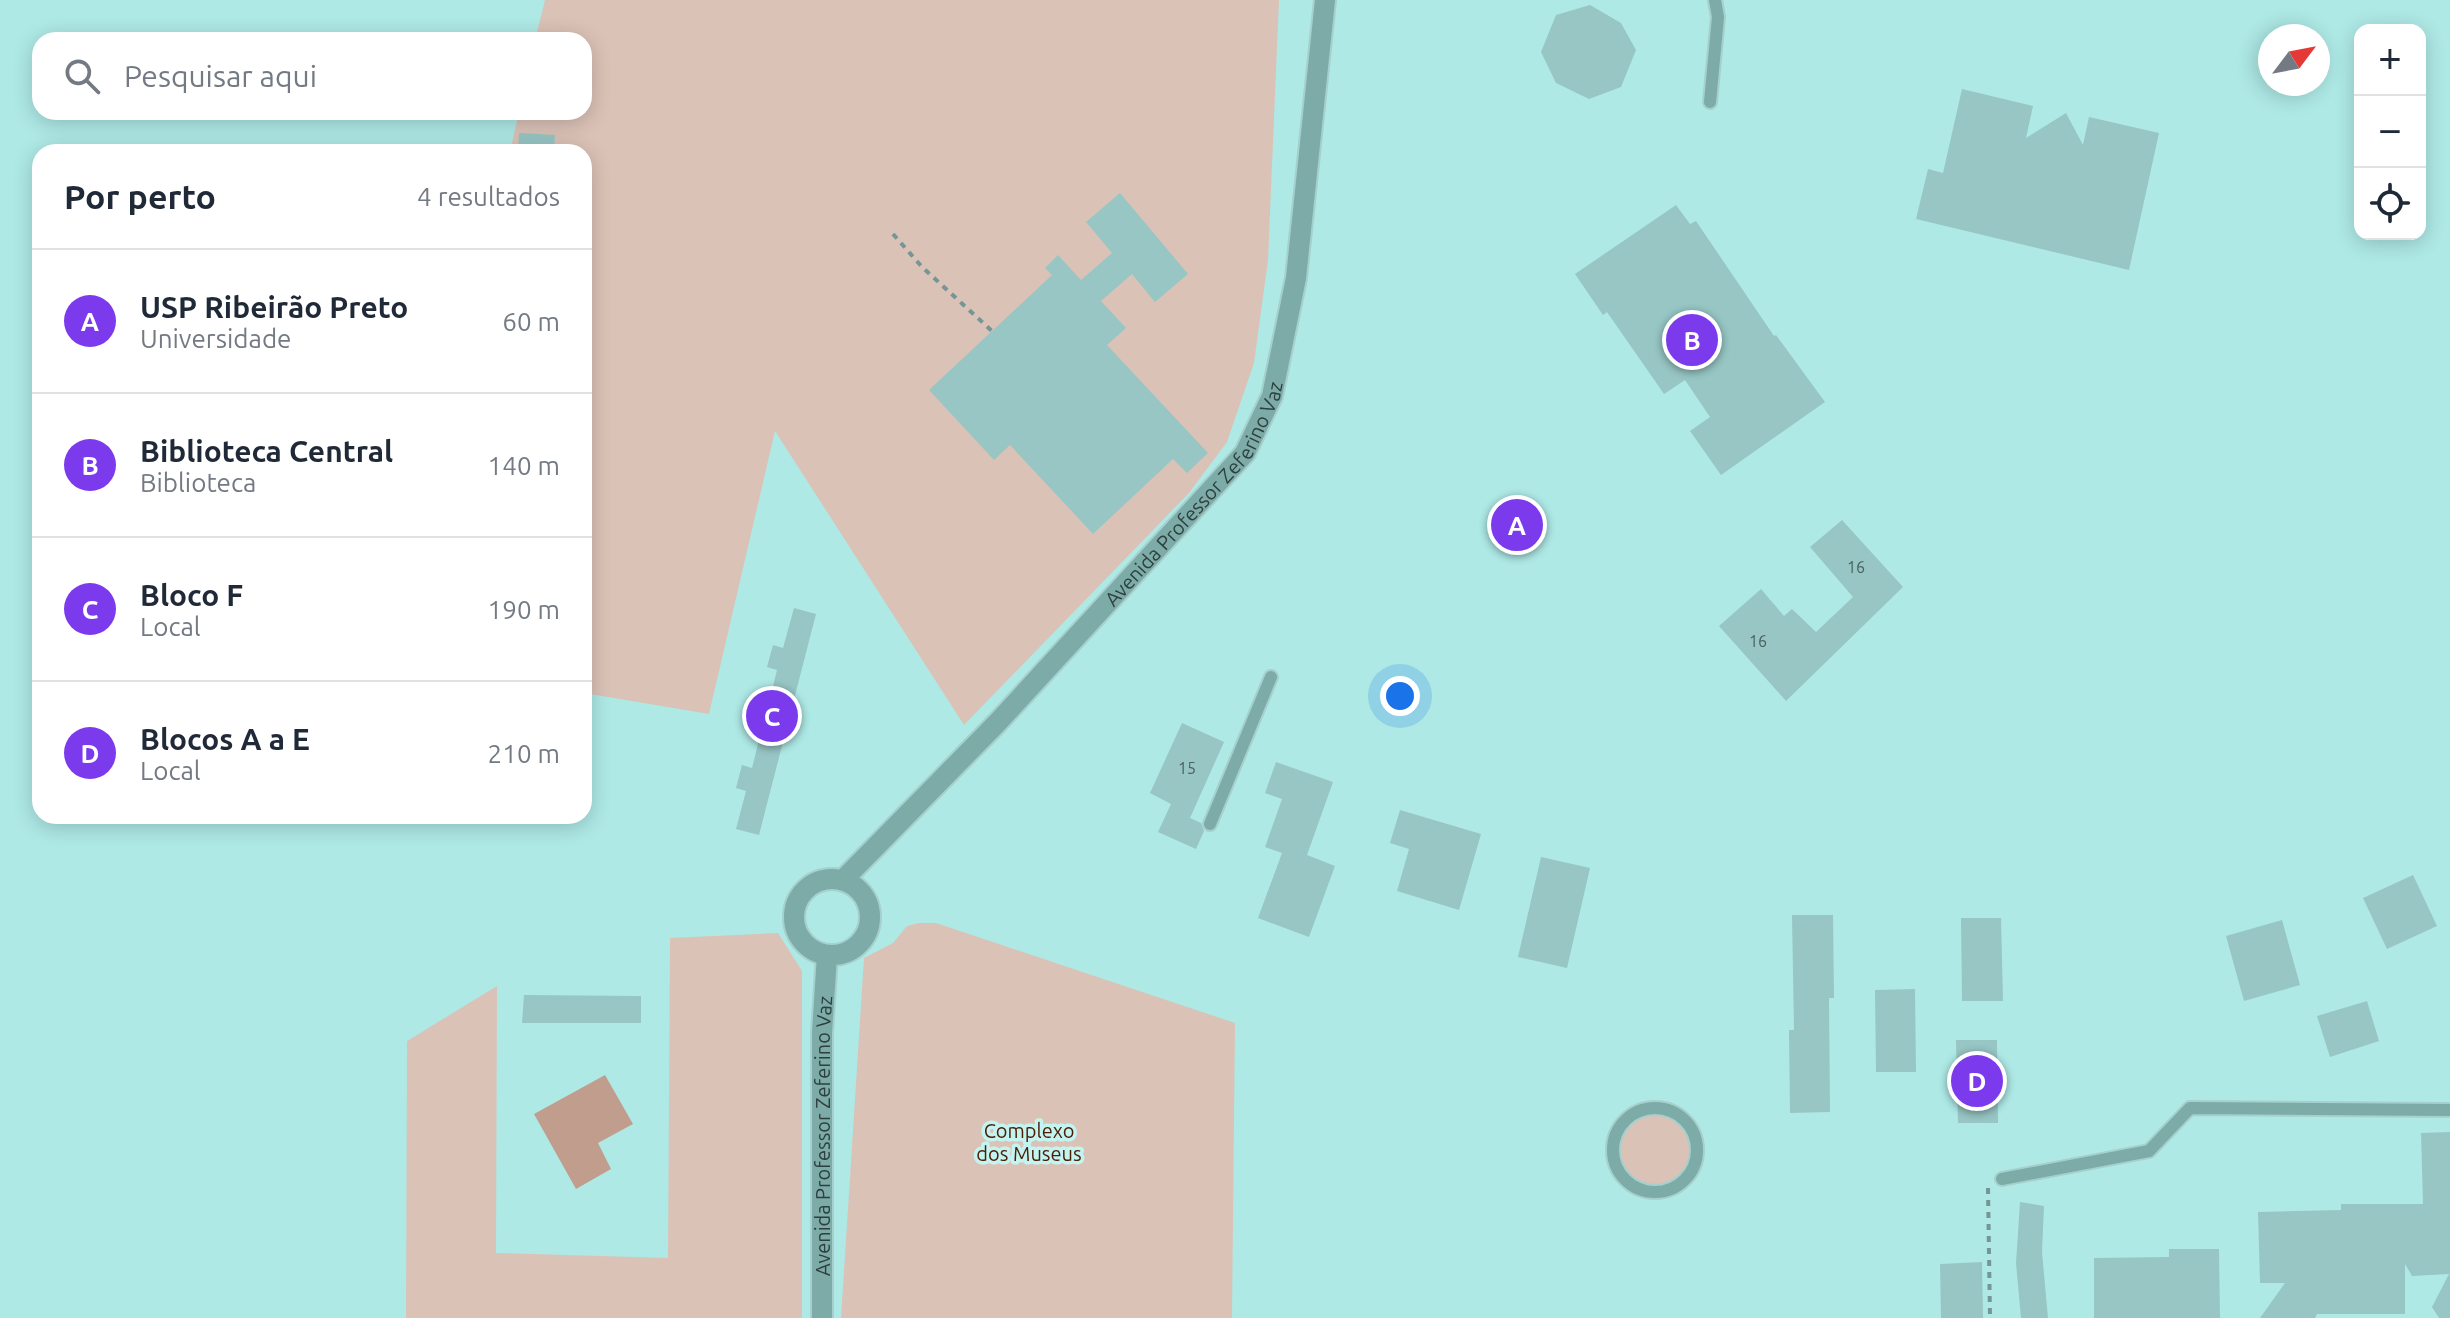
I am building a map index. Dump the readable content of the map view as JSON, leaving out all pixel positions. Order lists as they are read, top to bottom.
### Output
{
  "streets": {
    "street": ["Avenida Professor Zeferino Vaz"]
  },
  "parks": ["Complexo dos Museus"],
  "house_numbers": ["16", "16", "15"],
  "north": "top right",
  "page": {
    "map_buttons": ["+", "−"],
    "search": "Pesquisar aqui",
    "heading": ["Por perto", "4 resultados"],
    "list": [
      {
        "mark": "A",
        "name": "USP Ribeirão Preto",
        "note": "Universidade",
        "value": "60 m"
      },
      {
        "mark": "B",
        "name": "Biblioteca Central",
        "note": "Biblioteca",
        "value": "140 m"
      },
      {
        "mark": "C",
        "name": "Bloco F",
        "note": "Local",
        "value": "190 m"
      },
      {
        "mark": "D",
        "name": "Blocos A a E",
        "note": "Local",
        "value": "210 m"
      }
    ],
    "pins": [
      "B",
      "A",
      "C",
      "D"
    ]
  }
}
